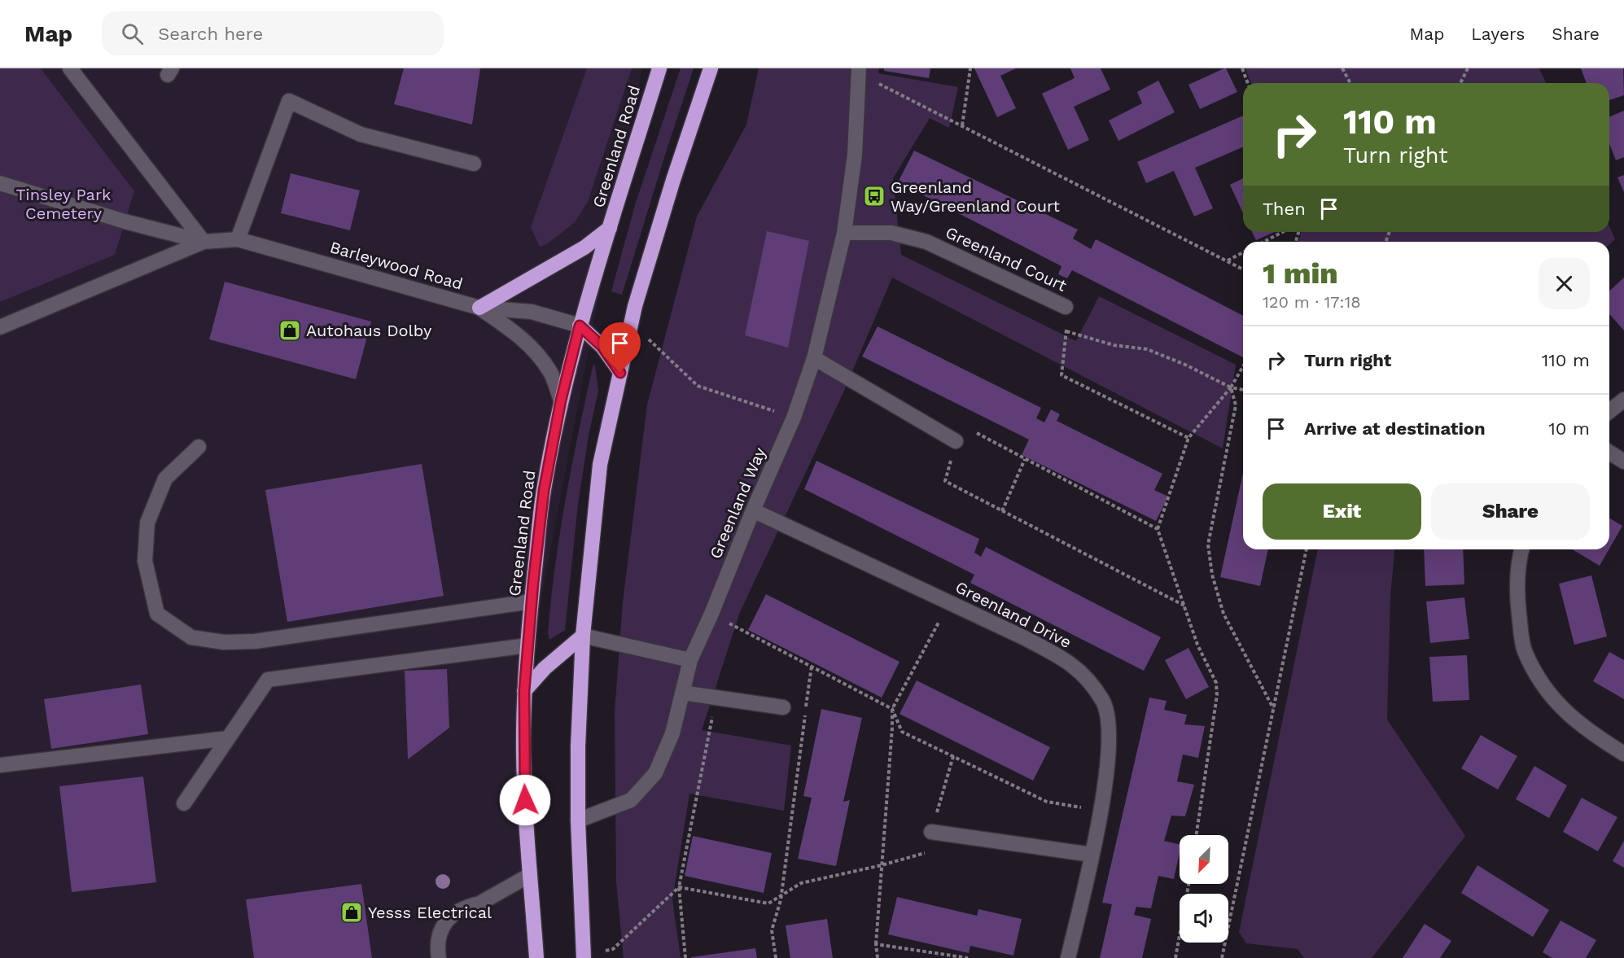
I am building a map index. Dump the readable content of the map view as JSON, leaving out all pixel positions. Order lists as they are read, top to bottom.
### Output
{
  "streets": {
    "highway": ["Greenland Road"],
    "street": [
      "Greenland Court",
      "Barleywood Road",
      "Greenland Way",
      "Greenland Drive"
    ]
  },
  "crossings": [
    ["Greenland Road", "Barleywood Road"],
    ["Greenland Court", "Greenland Way"],
    ["Greenland Way", "Greenland Drive"]
  ],
  "parks": ["Tinsley Park Cemetery"],
  "places": {
    "bus stop": ["Greenland Way/Greenland Court"],
    "shop": ["Autohaus Dolby", "Yesss Electrical"]
  },
  "north": "bottom left",
  "page": {
    "header": "Map",
    "search": "Search here",
    "nav": ["Map", "Layers", "Share"],
    "turn": ["110 m", "Turn right"],
    "then": "Then",
    "heading": ["1 min", "120 m · 17:18"],
    "list": [
      {
        "name": "Turn right",
        "value": "110 m"
      },
      {
        "name": "Arrive at destination",
        "value": "10 m"
      }
    ],
    "buttons": ["Exit", "Share"]
  }
}
